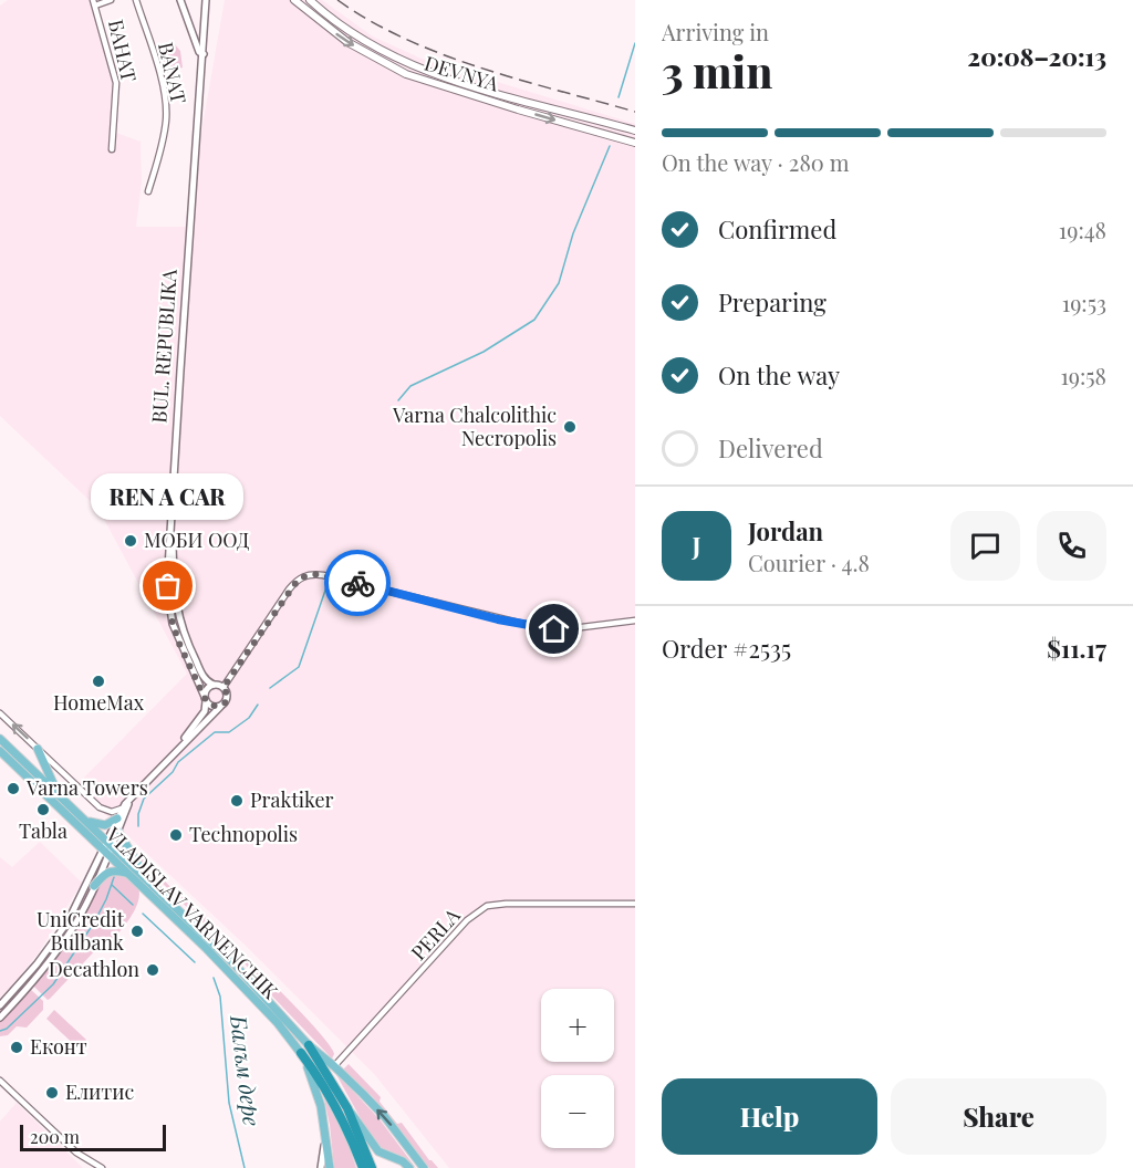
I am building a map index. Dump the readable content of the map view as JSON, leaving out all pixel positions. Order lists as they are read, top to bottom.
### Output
{
  "streets": {
    "main road": ["DEVNYA", "VLADISLAV VARNENCHIK"],
    "street": [
      "БАНАТ",
      "BANAT",
      "BUL. REPUBLIKA",
      "PERLA"
    ]
  },
  "crossings": [
    ["VLADISLAV VARNENCHIK", "PERLA"]
  ],
  "water": ["Балъм дере"],
  "places": [
    "Varna Chalcolithic Necropolis",
    "МОБИ ООД",
    "REN A CAR",
    "HomeMax",
    "Varna Towers",
    "Praktiker",
    "Tabla",
    "Technopolis",
    "UniCredit Bulbank",
    "Decathlon",
    "Еконт",
    "Елитис"
  ],
  "scale_bar": "200 m",
  "page": {
    "heading": ["3 min", "Arriving in", "20:08–20:13"],
    "panel": [
      "Jordan",
      "Courier · 4.8",
      "Order #2535",
      "$11.17"
    ],
    "bar": "On the way · 280 m",
    "list": [
      ["Confirmed", "19:48"],
      ["Preparing", "19:53"],
      ["On the way", "19:58"],
      "Delivered"
    ],
    "bubble": "REN A CAR",
    "round": "J",
    "map_buttons": ["+", "−"],
    "buttons": ["Help", "Share"],
    "scale": "200 m"
  }
}
